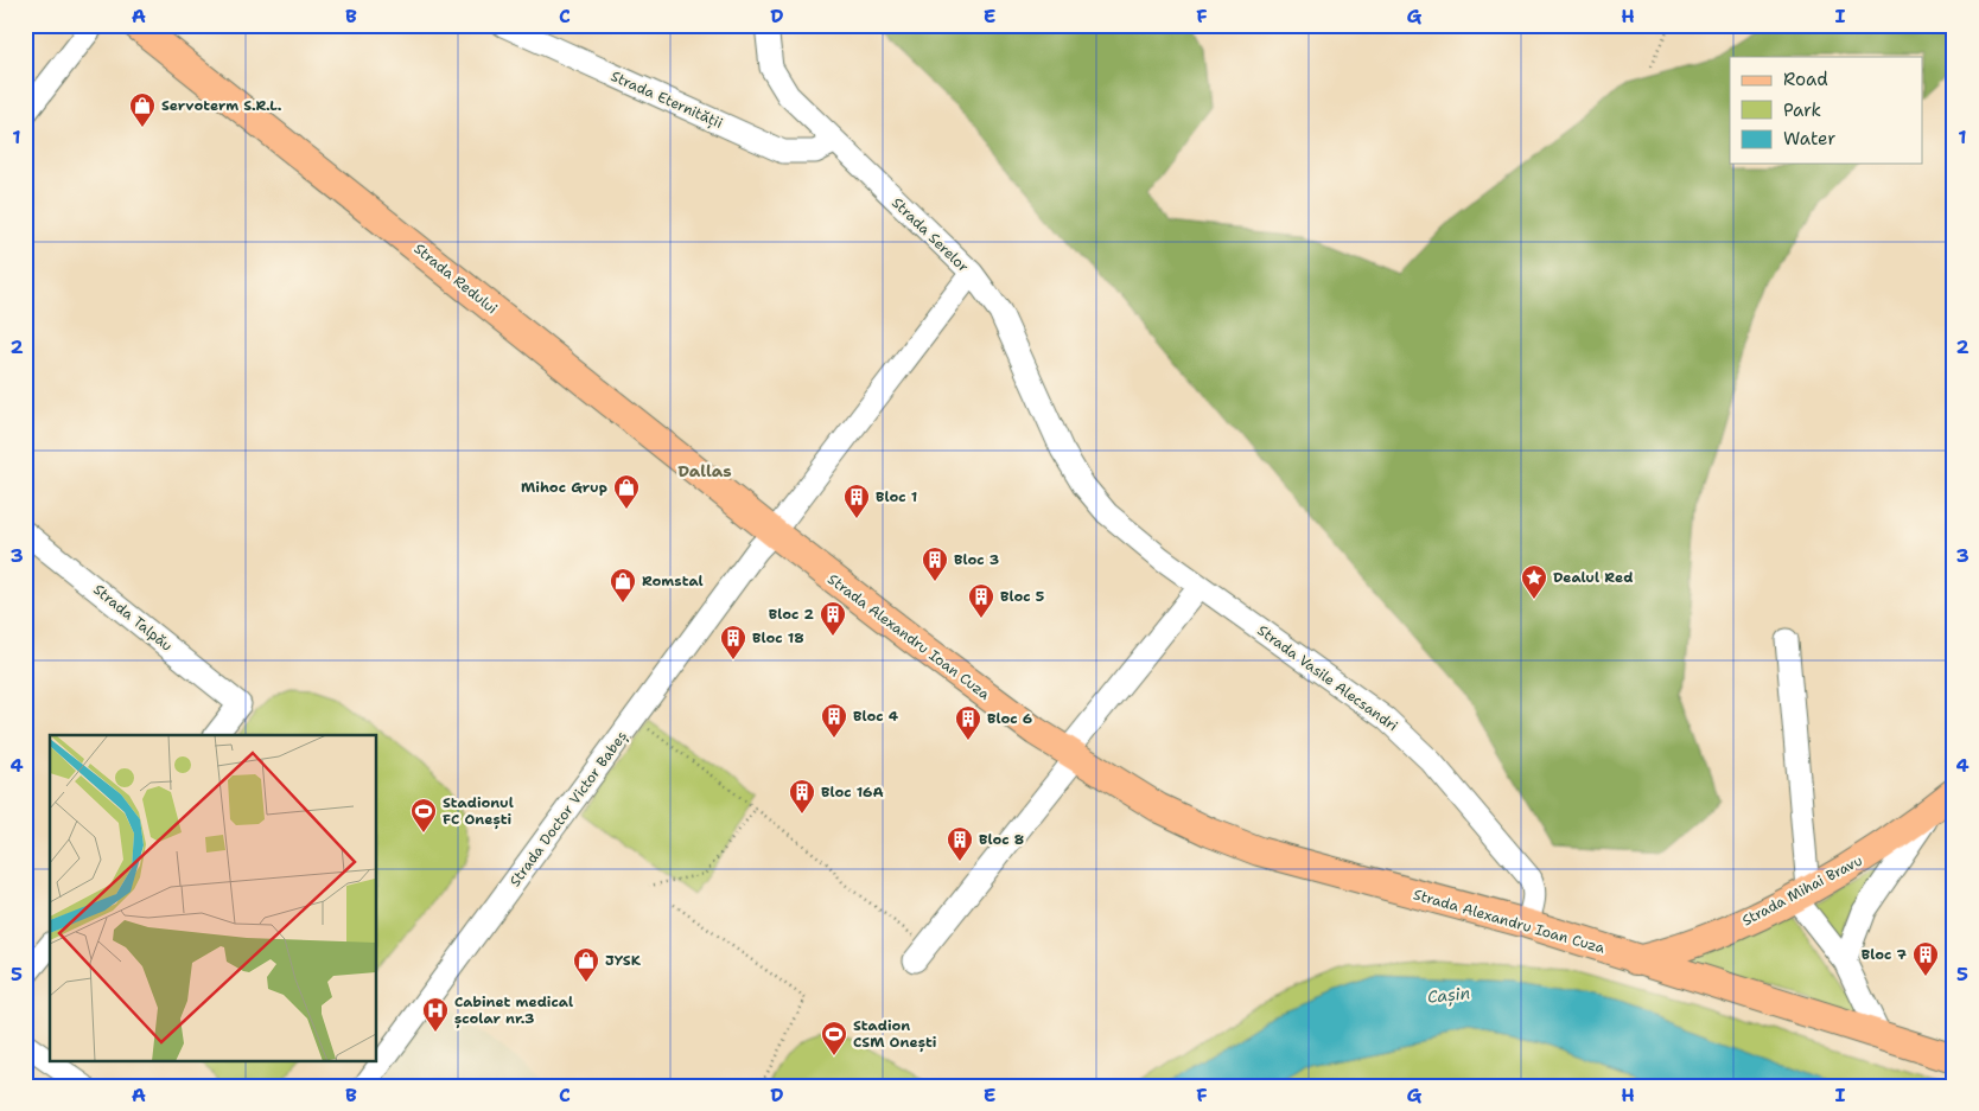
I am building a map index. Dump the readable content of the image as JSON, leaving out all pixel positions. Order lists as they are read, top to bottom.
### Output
{
  "streets": {
    "main road": ["Strada Redului", "Strada Alexandru Ioan Cuza", "Strada Mihai Bravu"],
    "street": [
      "Strada Eternității",
      "Strada Serelor",
      "Strada Talpău",
      "Strada Vasile Alecsandri",
      "Strada Doctor Victor Babeș"
    ]
  },
  "crossings": [
    ["Strada Eternității", "Strada Serelor"],
    ["Strada Serelor", "Strada Redului"],
    ["Strada Serelor", "Strada Alexandru Ioan Cuza"],
    ["Strada Serelor", "Strada Vasile Alecsandri"],
    ["Strada Serelor", "Strada Doctor Victor Babeș"],
    ["Strada Redului", "Strada Alexandru Ioan Cuza"],
    ["Strada Redului", "Strada Doctor Victor Babeș"],
    ["Strada Alexandru Ioan Cuza", "Strada Vasile Alecsandri"],
    ["Strada Alexandru Ioan Cuza", "Strada Doctor Victor Babeș"],
    ["Strada Alexandru Ioan Cuza", "Strada Mihai Bravu"]
  ],
  "districts": ["Dallas"],
  "water": ["Cașin"],
  "places": {
    "shop": [
      "Servoterm S.R.L.",
      "Mihoc Grup",
      "Romstal",
      "JYSK"
    ],
    "building": [
      "Bloc 1",
      "Bloc 3",
      "Bloc 5",
      "Bloc 2",
      "Bloc 18",
      "Bloc 4",
      "Bloc 6",
      "Bloc 16A",
      "Bloc 8",
      "Bloc 7"
    ],
    "place": ["Dealul Red"],
    "sports": ["Stadionul FC Onești", "Stadion CSM Onești"],
    "hospital": ["Cabinet medical școlar nr.3"]
  },
  "legend": ["Road", "Park", "Water"],
  "grid": {
    "columns": [
      "A",
      "B",
      "C",
      "D",
      "E",
      "F",
      "G",
      "H",
      "I"
    ],
    "rows": [
      "1",
      "2",
      "3",
      "4",
      "5"
    ]
  }
}
